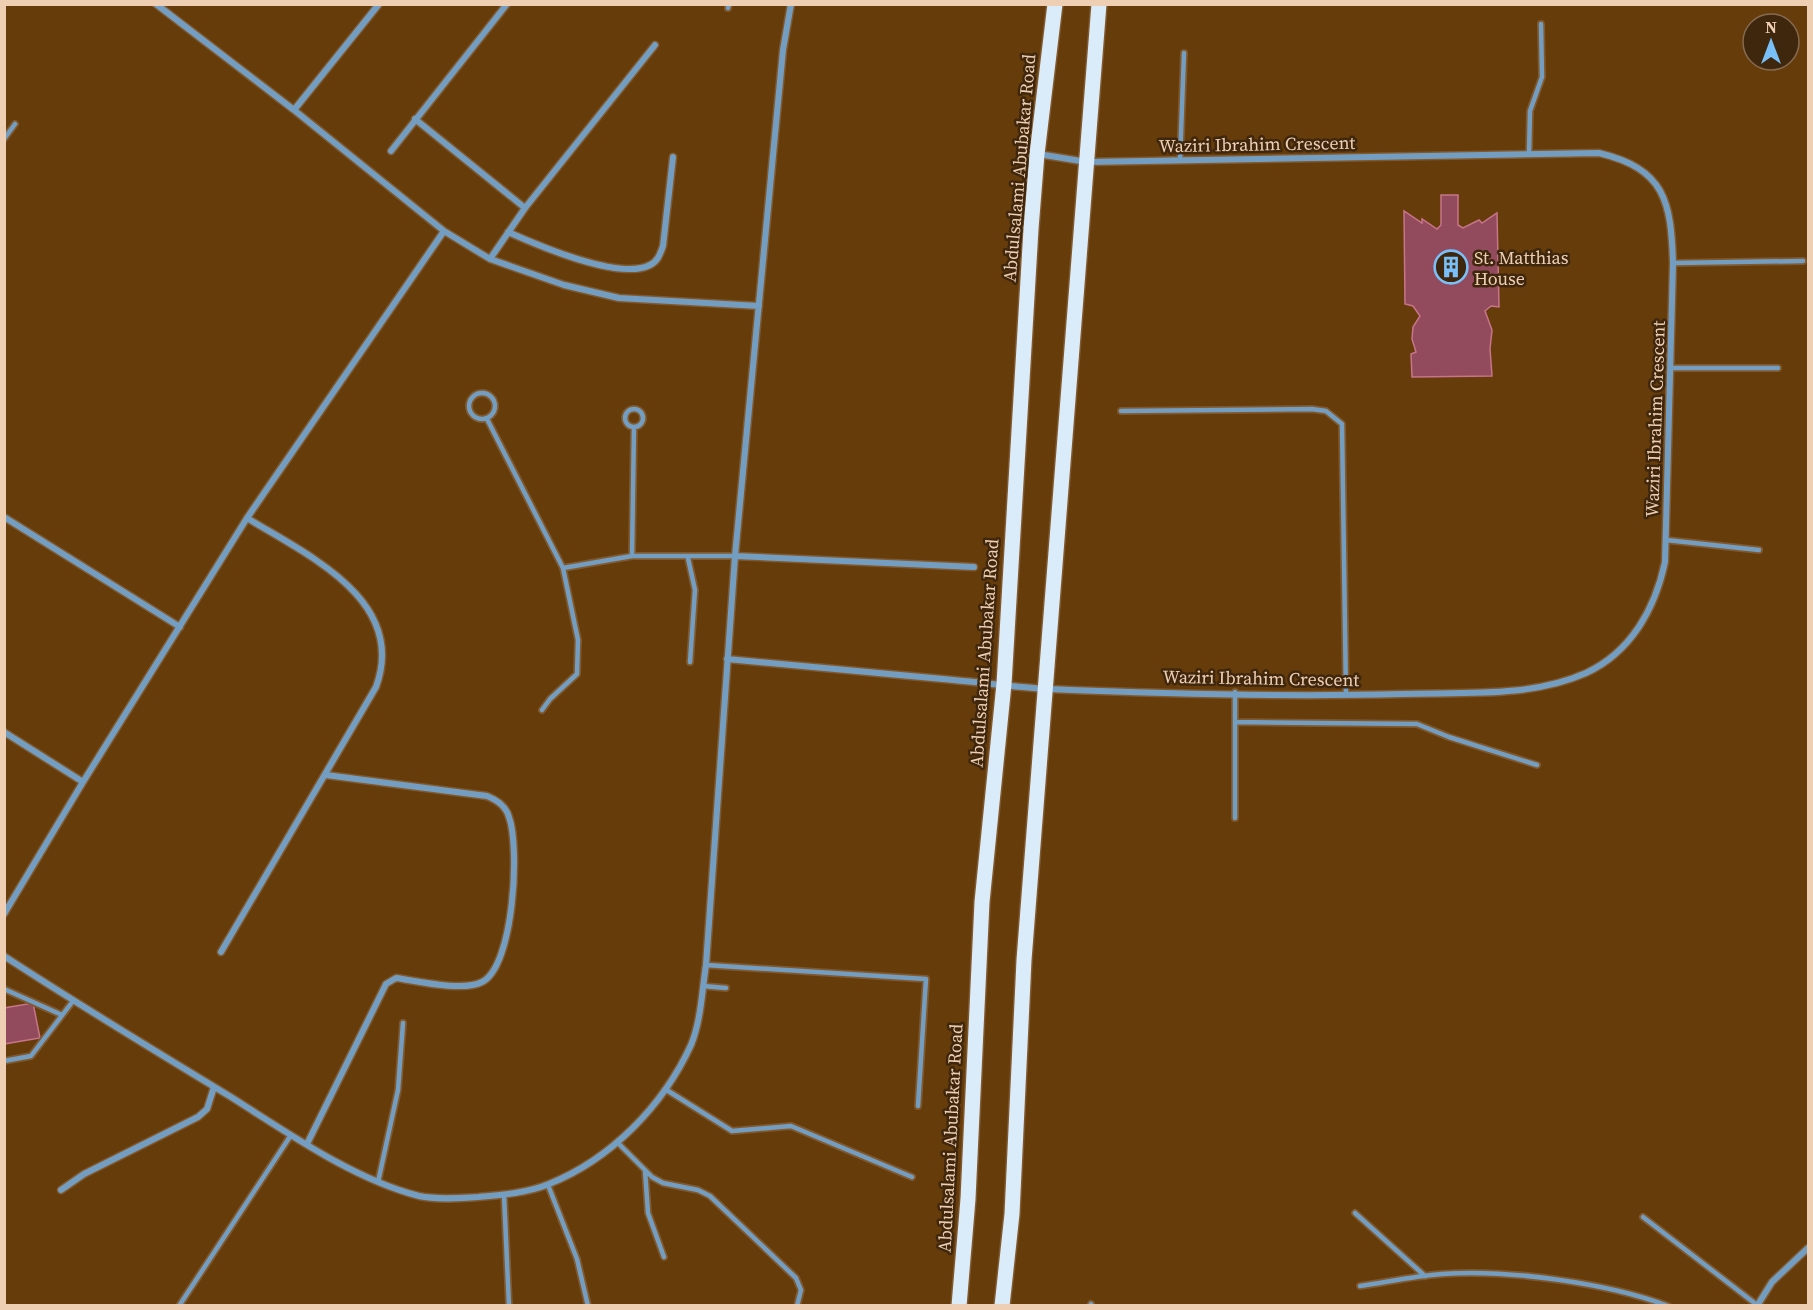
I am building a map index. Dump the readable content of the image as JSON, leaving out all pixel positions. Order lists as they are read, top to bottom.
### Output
{
  "streets": {
    "main road": ["Abdulsalami Abubakar Road"],
    "street": ["Waziri Ibrahim Crescent"]
  },
  "crossings": [
    ["Waziri Ibrahim Crescent", "Abdulsalami Abubakar Road"]
  ],
  "places": {
    "building": ["St. Matthias House"]
  },
  "north": "top"
}
